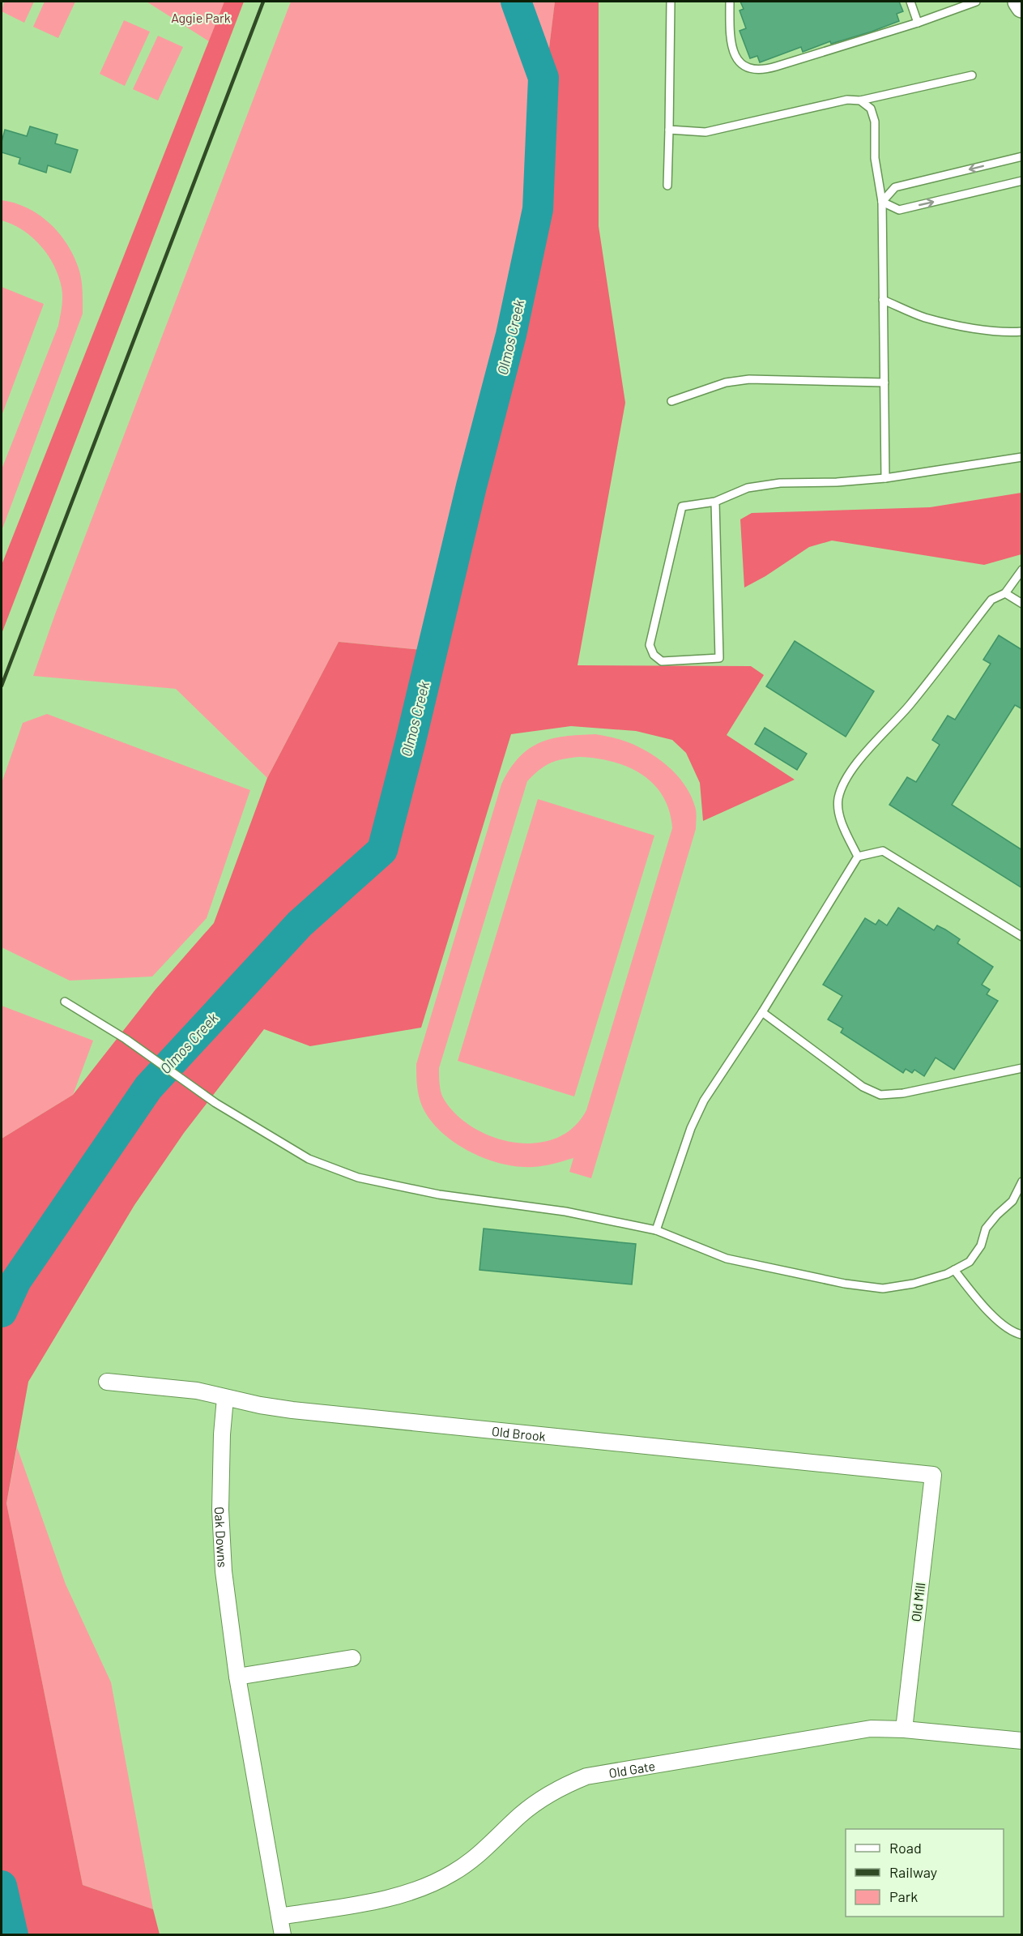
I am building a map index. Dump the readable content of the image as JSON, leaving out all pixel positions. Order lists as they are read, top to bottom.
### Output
{
  "streets": {
    "street": [
      "Old Brook",
      "Oak Downs",
      "Old Mill",
      "Old Gate"
    ]
  },
  "crossings": [
    ["Old Brook", "Oak Downs"],
    ["Old Brook", "Old Mill"],
    ["Oak Downs", "Old Gate"],
    ["Old Mill", "Old Gate"]
  ],
  "water": ["Olmos Creek"],
  "parks": ["Aggie Park"],
  "legend": ["Road", "Railway", "Park"]
}
